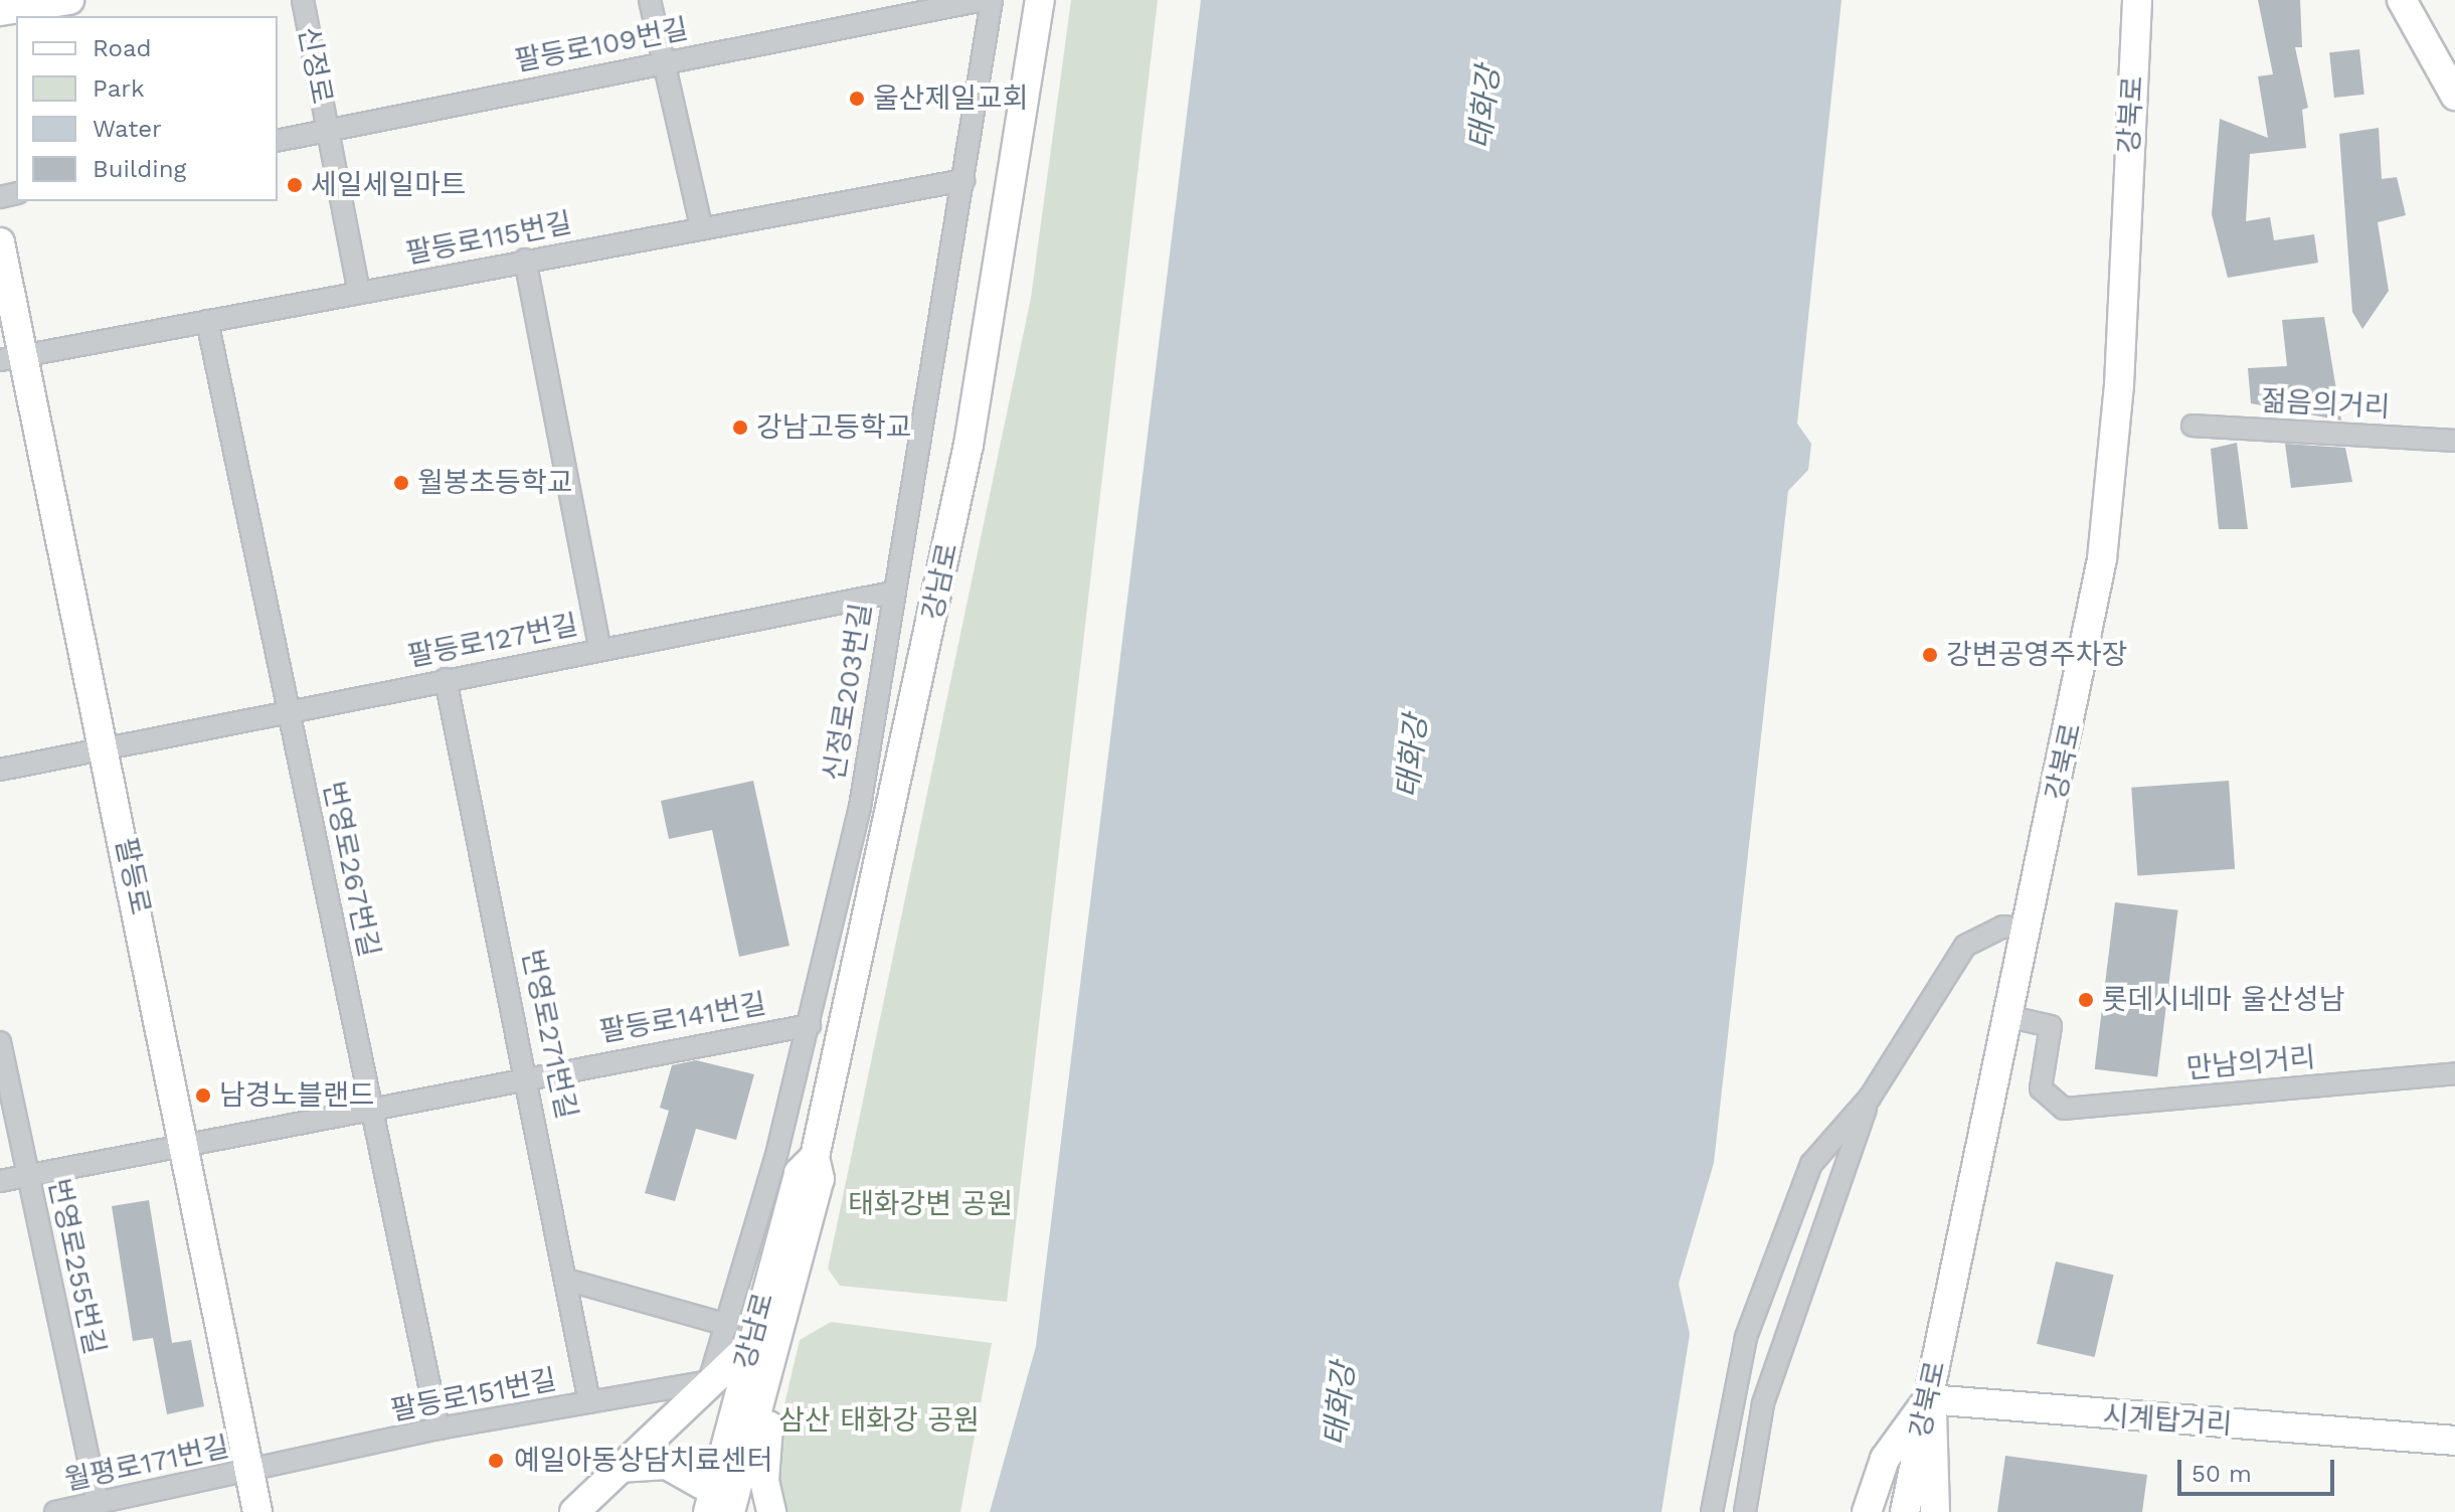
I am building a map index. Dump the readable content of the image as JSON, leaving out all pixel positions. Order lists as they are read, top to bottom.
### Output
{
  "streets": {
    "main road": [
      "강북로",
      "강남로",
      "팔등로",
      "시계탑거리"
    ],
    "street": [
      "팔등로109번길",
      "신정로",
      "팔등로115번길",
      "젊음의거리",
      "팔등로127번길",
      "신정로203번길",
      "번영로267번길",
      "팔등로141번길",
      "번영로271번길",
      "만남의거리",
      "번영로255번길",
      "팔등로151번길",
      "월평로171번길"
    ]
  },
  "crossings": [
    ["팔등로109번길", "신정로"],
    ["강북로", "만남의거리"],
    ["강북로", "시계탑거리"],
    ["팔등로115번길", "신정로203번길"],
    ["팔등로115번길", "번영로267번길"],
    ["팔등로115번길", "팔등로"],
    ["팔등로127번길", "신정로203번길"],
    ["팔등로127번길", "번영로267번길"],
    ["팔등로127번길", "팔등로"],
    ["팔등로127번길", "번영로271번길"],
    ["신정로203번길", "팔등로141번길"],
    ["신정로203번길", "팔등로151번길"],
    ["번영로267번길", "팔등로141번길"],
    ["번영로267번길", "팔등로151번길"],
    ["팔등로", "팔등로141번길"],
    ["팔등로", "팔등로151번길"],
    ["팔등로", "월평로171번길"],
    ["팔등로141번길", "번영로271번길"],
    ["팔등로141번길", "번영로255번길"],
    ["번영로271번길", "팔등로151번길"],
    ["번영로255번길", "월평로171번길"],
    ["팔등로151번길", "월평로171번길"]
  ],
  "water": ["태화강"],
  "parks": ["태화강변 공원", "삼산 태화강 공원"],
  "places": [
    "울산제일교회",
    "세일세일마트",
    "강남고등학교",
    "월봉초등학교",
    "강변공영주차장",
    "롯데시네마 울산성남",
    "남경노블랜드",
    "예일아동상담치료센터"
  ],
  "legend": [
    "Road",
    "Park",
    "Water",
    "Building"
  ],
  "scale_bar": "50 m"
}
